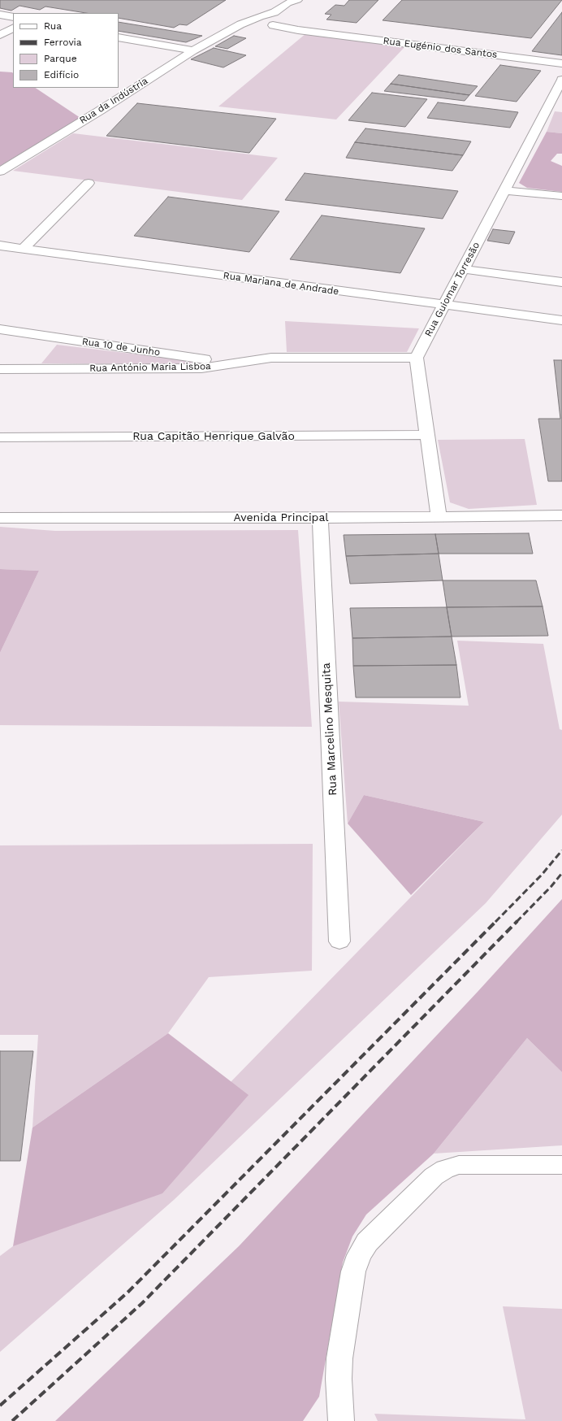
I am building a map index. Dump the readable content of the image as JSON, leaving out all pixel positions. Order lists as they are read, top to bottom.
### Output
{
  "streets": {
    "street": [
      "Rua Eugénio dos Santos",
      "Rua da Indústria",
      "Rua Mariana de Andrade",
      "Rua Guiomar Torresão",
      "Rua 10 de Junho",
      "Rua António Maria Lisboa",
      "Rua Capitão Henrique Galvão",
      "Avenida Principal",
      "Rua Marcelino Mesquita"
    ]
  },
  "crossings": [
    ["Rua Eugénio dos Santos", "Rua da Indústria"],
    ["Rua Mariana de Andrade", "Rua Guiomar Torresão"],
    ["Rua Guiomar Torresão", "Rua António Maria Lisboa"],
    ["Rua 10 de Junho", "Rua António Maria Lisboa"],
    ["Avenida Principal", "Rua Marcelino Mesquita"]
  ],
  "legend": [
    "Rua",
    "Ferrovia",
    "Parque",
    "Edifício"
  ]
}
